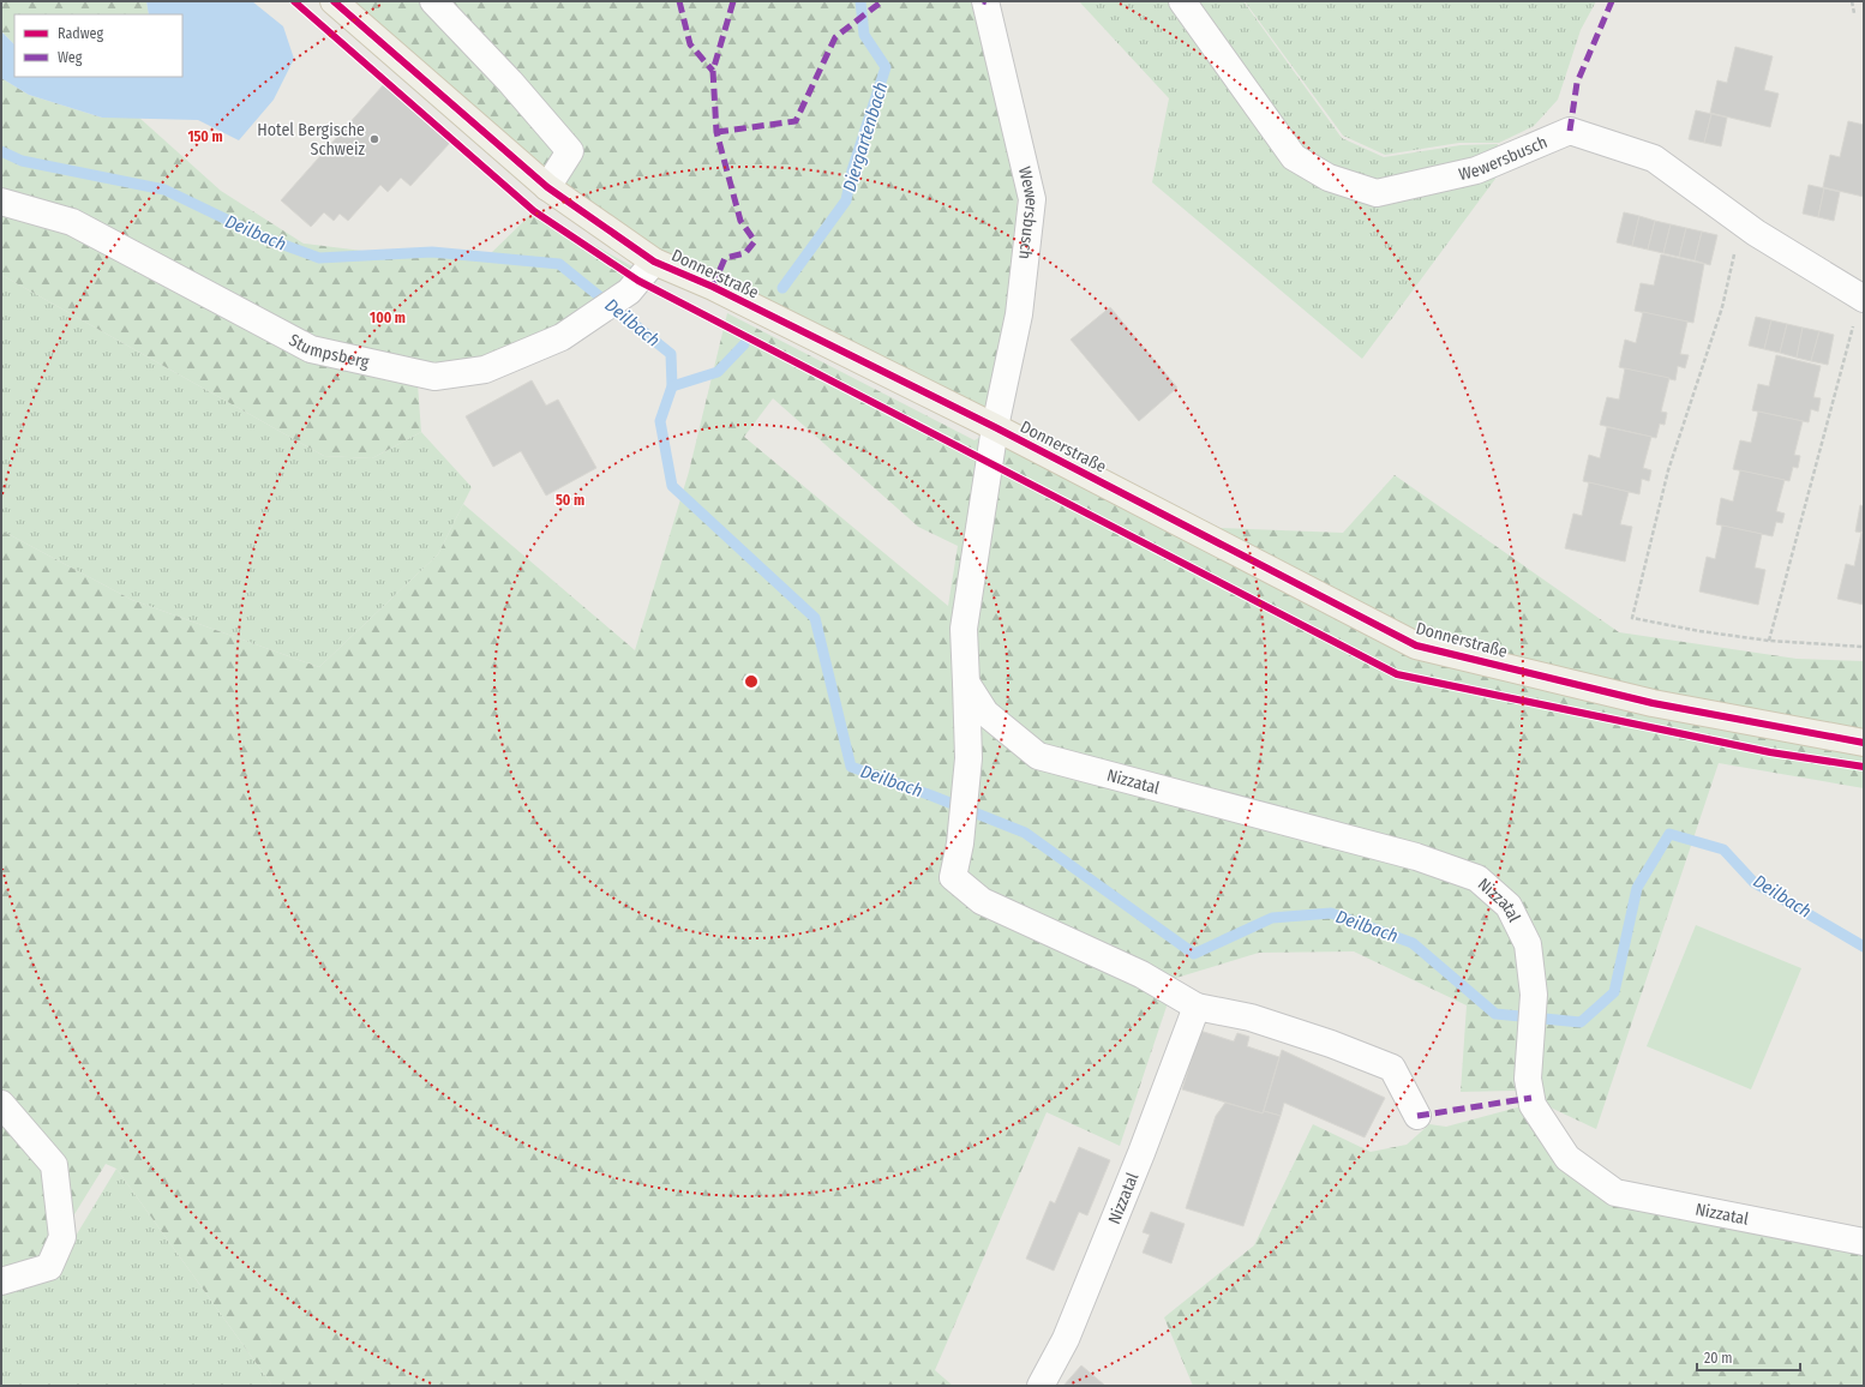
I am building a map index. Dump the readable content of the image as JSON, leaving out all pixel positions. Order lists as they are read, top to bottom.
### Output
{
  "streets": {
    "main road": ["Donnerstraße"],
    "street": ["Wewersbusch", "Stumpsberg", "Nizzatal"]
  },
  "crossings": [
    ["Wewersbusch", "Donnerstraße"],
    ["Donnerstraße", "Stumpsberg"]
  ],
  "water": ["Diergartenbach", "Deilbach"],
  "places": ["Hotel Bergische Schweiz"],
  "legend": ["Radweg", "Weg"],
  "scale_bar": "20 m",
  "rings": ["150 m", "100 m", "50 m"]
}
